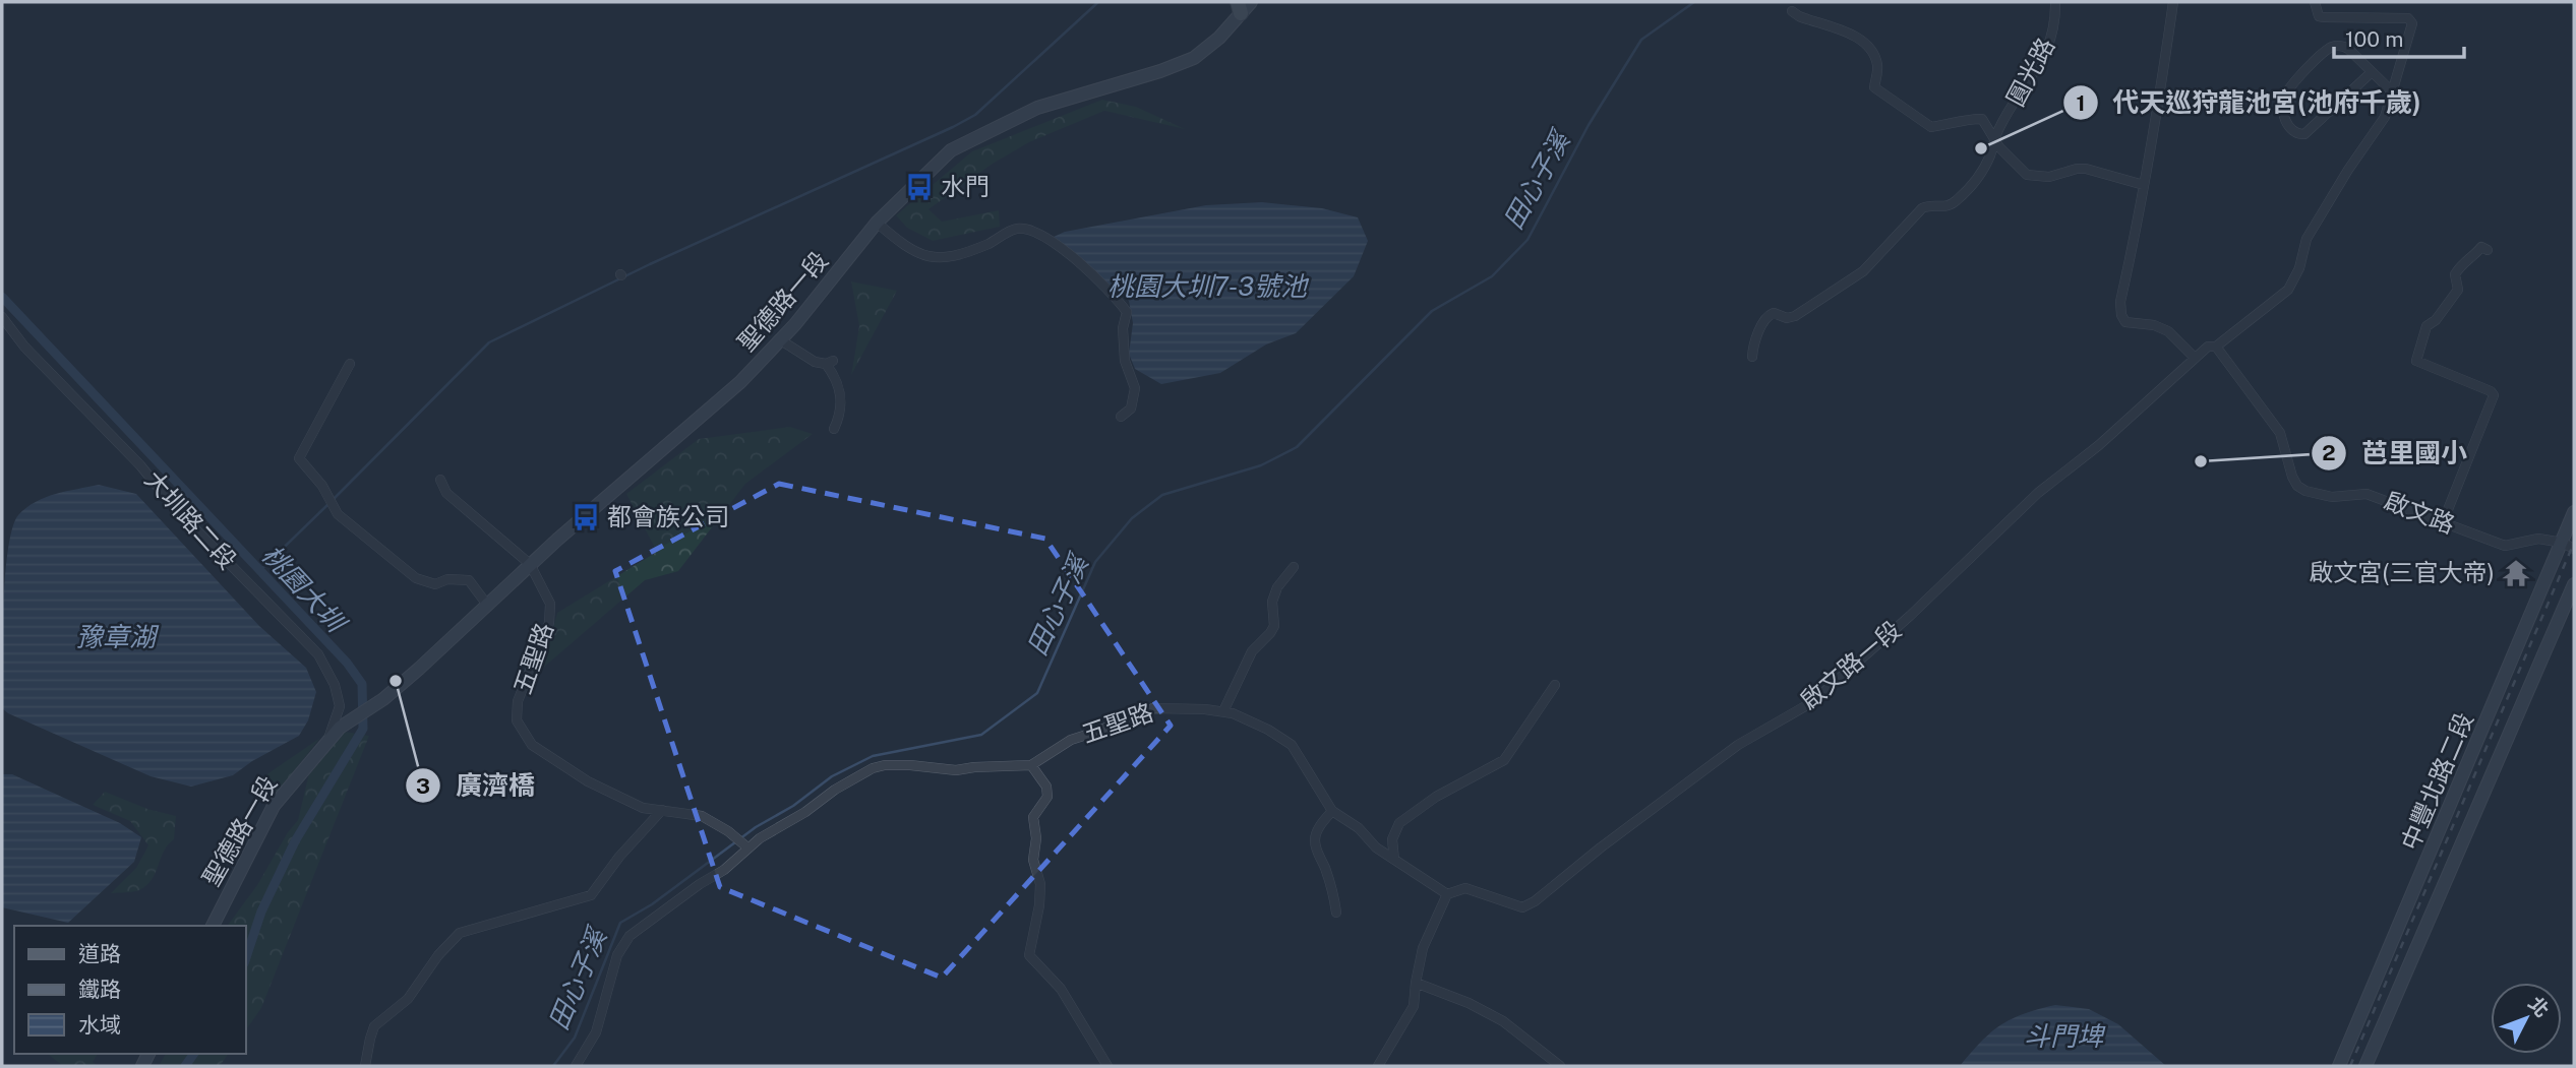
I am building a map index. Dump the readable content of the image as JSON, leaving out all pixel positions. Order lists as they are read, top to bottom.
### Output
{
  "streets": {
    "street": [
      "圓光路",
      "聖德路一段",
      "啟文路",
      "大圳路二段",
      "五聖路",
      "啟文路一段",
      "中豐北路二段"
    ]
  },
  "crossings": [
    ["聖德路一段", "大圳路二段"],
    ["聖德路一段", "五聖路"],
    ["啟文路", "啟文路一段"],
    ["啟文路", "中豐北路二段"],
    ["五聖路", "啟文路一段"]
  ],
  "water": [
    "田心子溪",
    "桃園大圳7-3號池",
    "桃園大圳",
    "豫章湖",
    "斗門埤"
  ],
  "places": {
    "other": ["代天巡狩龍池宮(池府千歲)", "芭里國小", "廣濟橋"],
    "bus stop": ["水門", "都會族公司"],
    "temple": ["啟文宮(三官大帝)"]
  },
  "legend": ["道路", "鐵路", "水域"],
  "scale_bar": "100 m",
  "north": "top right"
}
